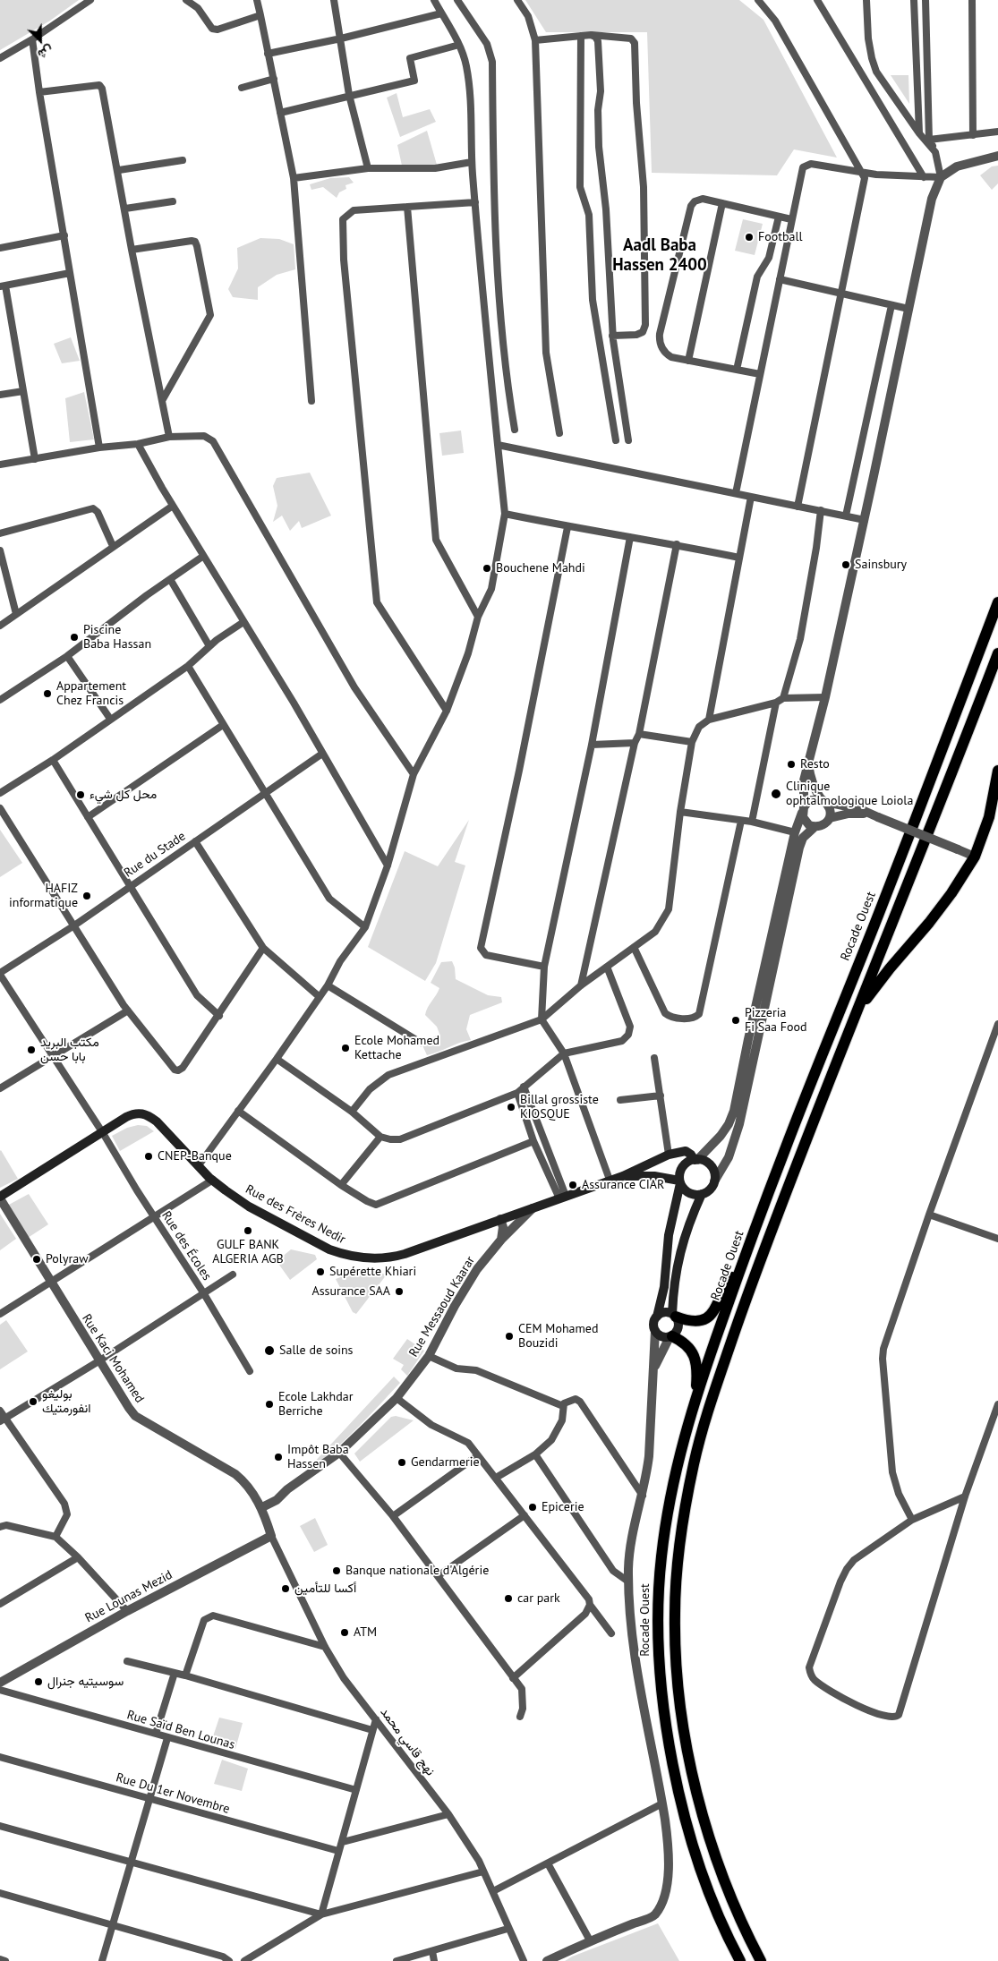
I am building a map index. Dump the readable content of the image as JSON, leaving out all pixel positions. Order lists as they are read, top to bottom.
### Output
{
  "streets": {
    "highway": ["Rocade Ouest"],
    "main road": ["Rue des Frères Nedir"],
    "street": [
      "Rue du Stade",
      "Rue des Écoles",
      "Rue Messaoud Kaarar",
      "Rue Kaci Mohamed",
      "Rue Lounas Mezid",
      "Rue Saïd Ben Lounas",
      "نهج قاسي محمد",
      "Rue Du 1er Novembre"
    ]
  },
  "crossings": [
    ["Rue du Stade", "Rue des Écoles"],
    ["Rue des Frères Nedir", "Rue des Écoles"],
    ["Rue des Frères Nedir", "Rue Messaoud Kaarar"],
    ["Rue des Frères Nedir", "Rue Kaci Mohamed"],
    ["Rue Messaoud Kaarar", "Rue Kaci Mohamed"],
    ["Rue Kaci Mohamed", "Rue Lounas Mezid"],
    ["Rue Kaci Mohamed", "نهج قاسي محمد"],
    ["Rue Lounas Mezid", "نهج قاسي محمد"]
  ],
  "districts": ["Aadl Baba Hassen 2400"],
  "places": [
    "Football",
    "Sainsbury",
    "Bouchene Mahdi",
    "Piscine Baba Hassan",
    "Appartement Chez Francis",
    "Resto",
    "Clinique ophtalmologique Loiola",
    "محل كل شيء",
    "HAFIZ informatique",
    "Pizzeria Fi Saa Food",
    "Ecole Mohamed Kettache",
    "مكتب البريد بابا حسن",
    "Billal grossiste KIOSQUE",
    "CNEP-Banque",
    "Assurance CIAR",
    "GULF BANK ALGERIA AGB",
    "Polyraw",
    "Supérette Khiari",
    "Assurance SAA",
    "CEM Mohamed Bouzidi",
    "Salle de soins",
    "بوليغو انفورمتيك",
    "Ecole Lakhdar Berriche",
    "Impôt Baba Hassen",
    "Gendarmerie",
    "Epicerie",
    "Banque nationale d'Algérie",
    "أكسا للتأمين",
    "car park",
    "ATM",
    "سوسيتيه جنرال"
  ],
  "north": "bottom right"
}
